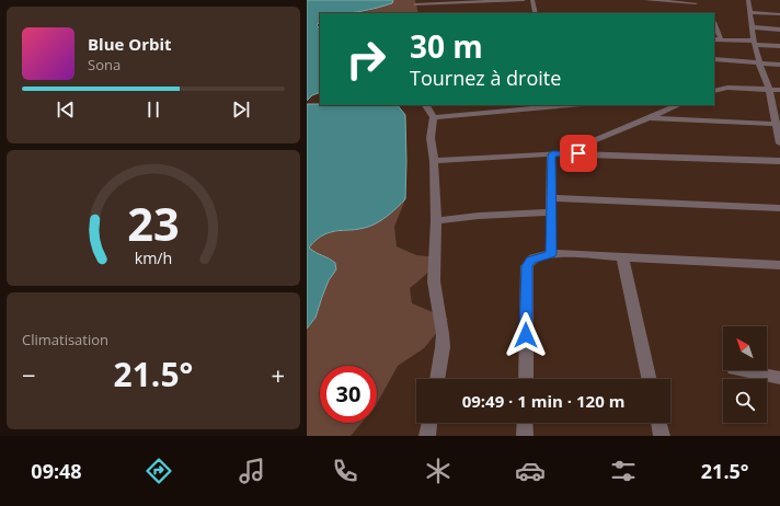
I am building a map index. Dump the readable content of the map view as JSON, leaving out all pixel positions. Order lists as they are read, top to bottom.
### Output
{
  "north": "top left",
  "page": {
    "turn": ["30 m", "Tournez à droite"],
    "song": ["Blue Orbit", "Sona"],
    "tile": "Climatisation",
    "heat": ["−", "21.5°", "+"],
    "limit": "30",
    "trip": "09:49 · 1 min · 120 m",
    "tabs": ["09:48", "21.5°"],
    "gauge": ["23", "km/h"]
  }
}
